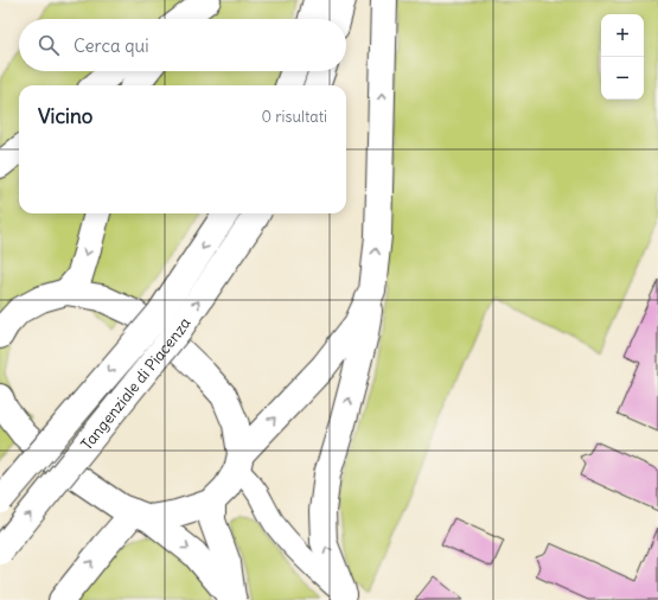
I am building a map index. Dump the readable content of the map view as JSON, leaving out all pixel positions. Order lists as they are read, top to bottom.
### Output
{
  "streets": {
    "main road": ["Tangenziale di Piacenza"]
  },
  "page": {
    "map_buttons": ["+", "−"],
    "search": "Cerca qui",
    "heading": ["Vicino", "0 risultati"]
  }
}
